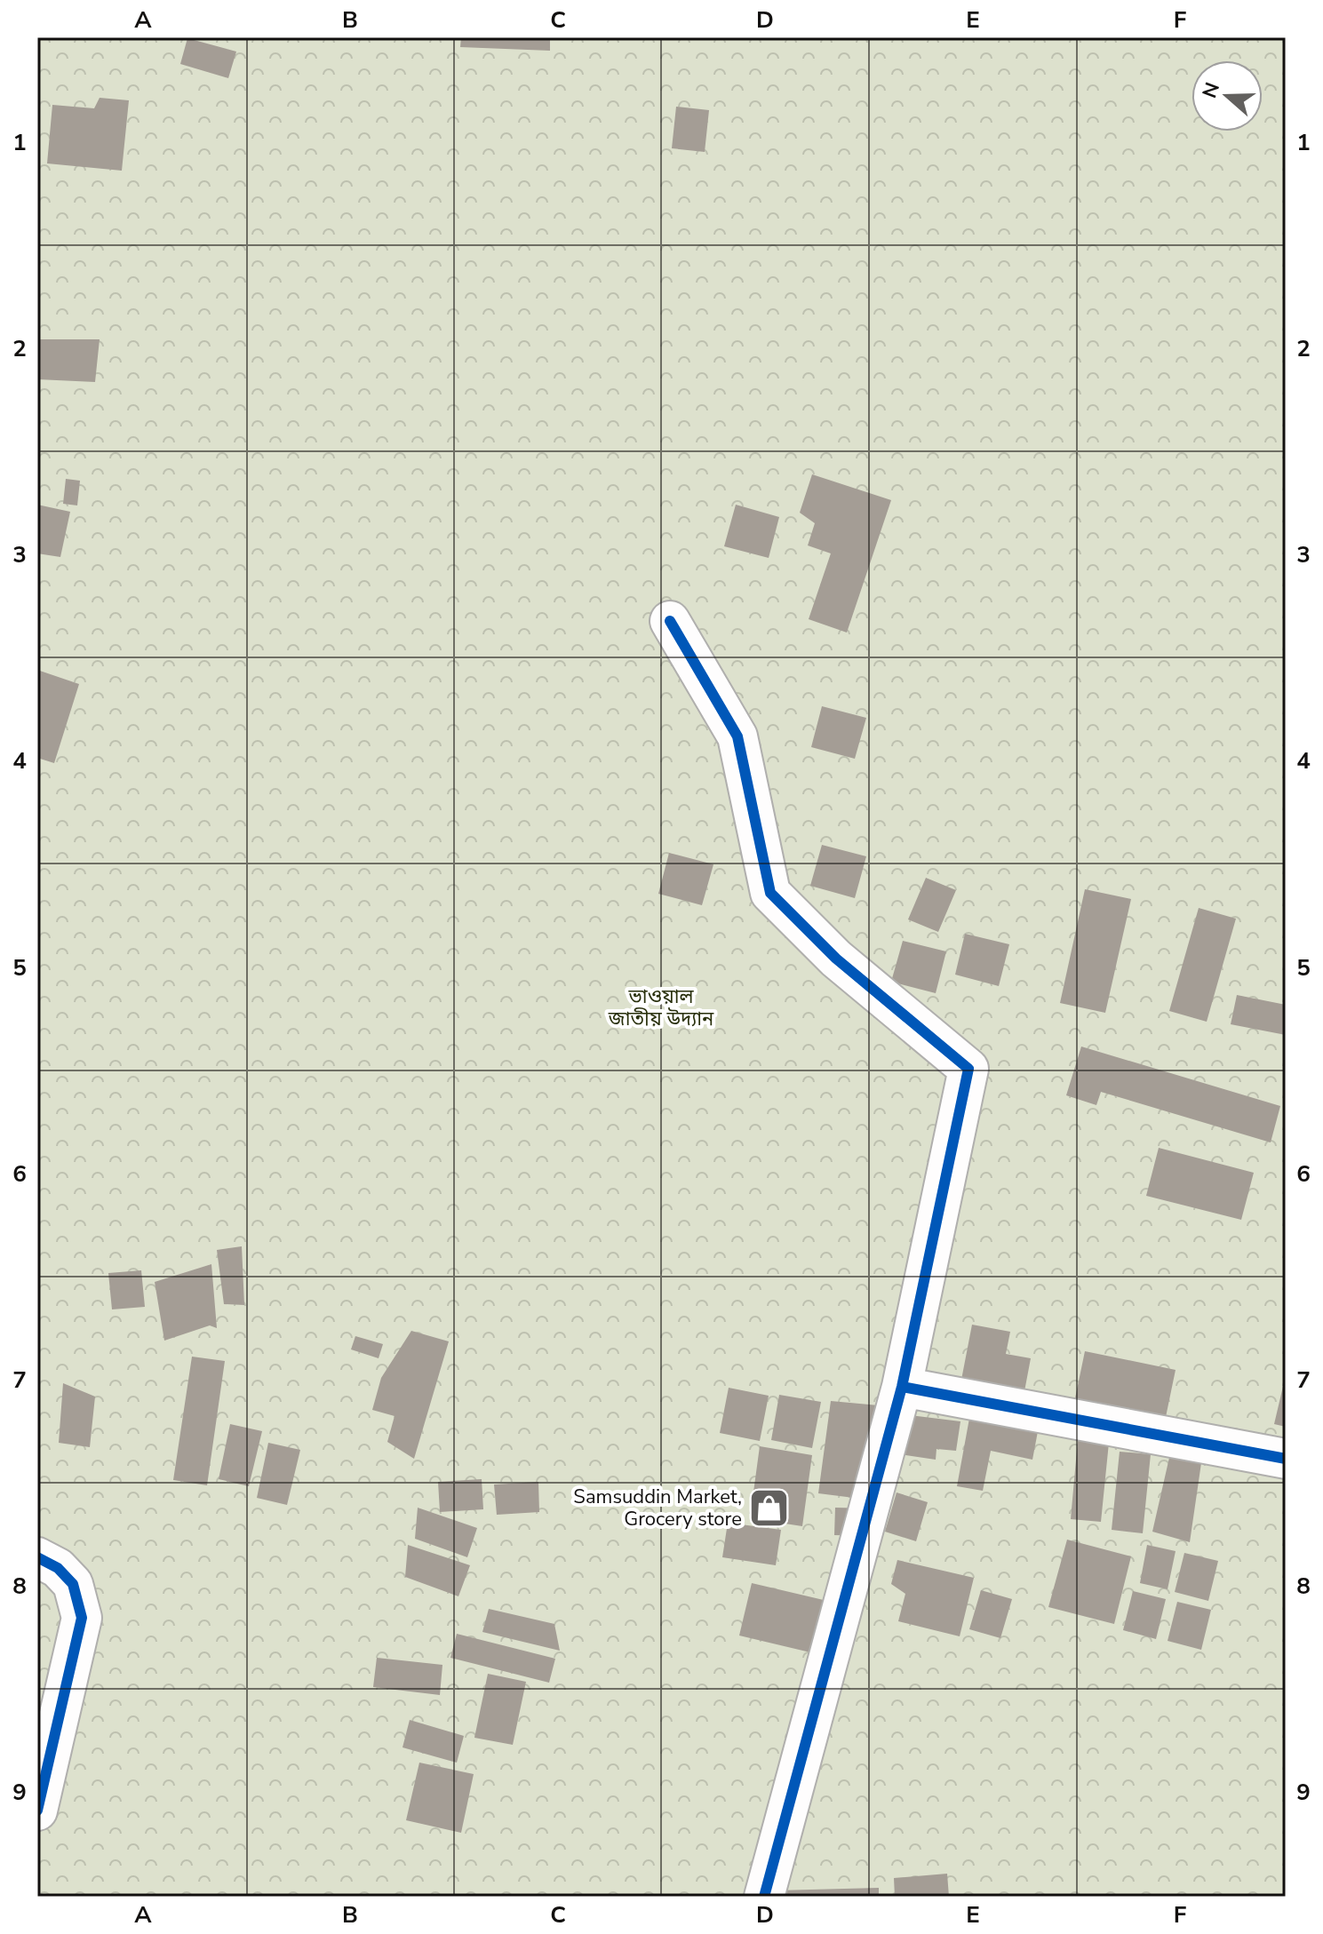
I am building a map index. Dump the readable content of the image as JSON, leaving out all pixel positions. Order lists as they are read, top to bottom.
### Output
{
  "parks": ["ভাওয়াল জাতীয় উদ্যান"],
  "places": {
    "shop": ["Samsuddin Market, Grocery store"]
  },
  "north": "left",
  "grid": {
    "columns": [
      "A",
      "B",
      "C",
      "D",
      "E",
      "F"
    ],
    "rows": [
      "1",
      "2",
      "3",
      "4",
      "5",
      "6",
      "7",
      "8",
      "9"
    ]
  }
}
